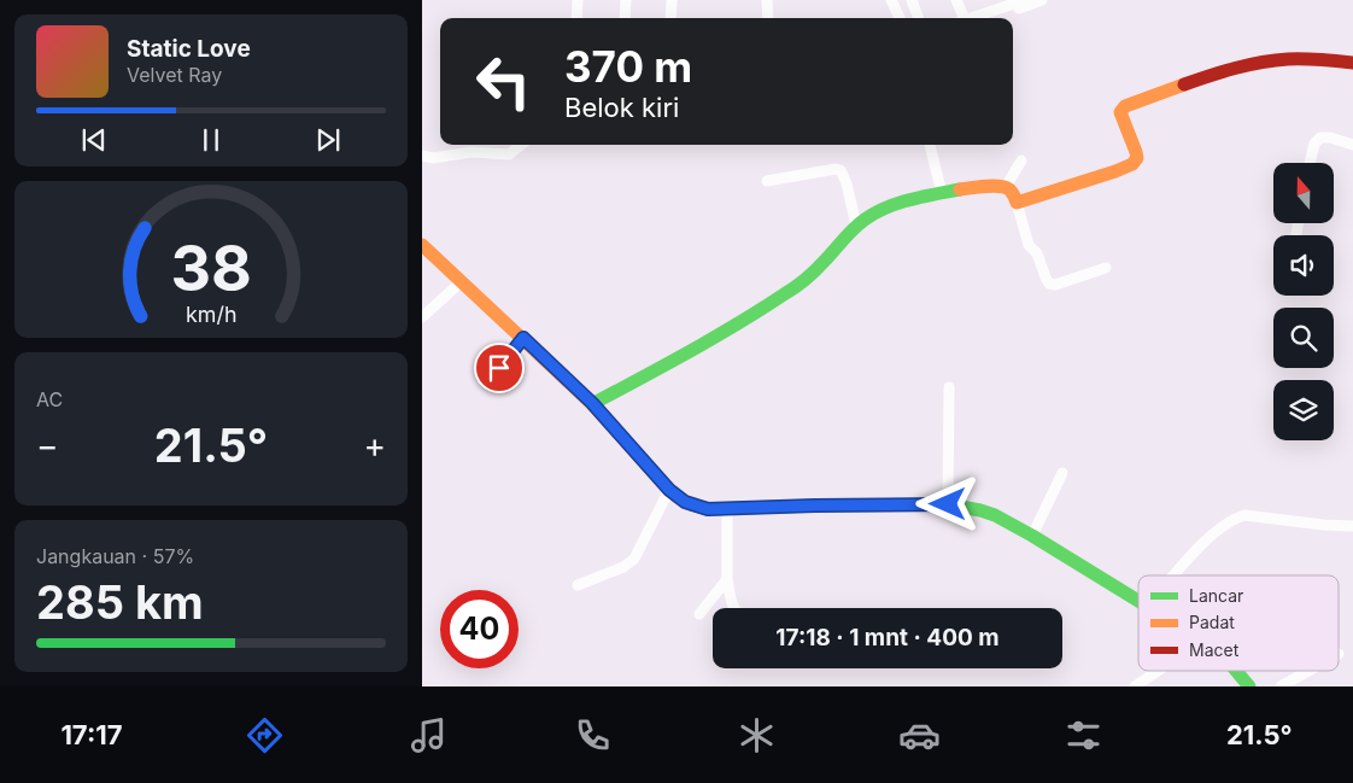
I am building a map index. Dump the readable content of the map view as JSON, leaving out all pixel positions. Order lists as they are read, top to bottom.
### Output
{
  "legend": ["Lancar", "Padat", "Macet"],
  "north": "top",
  "page": {
    "turn": ["370 m", "Belok kiri"],
    "song": ["Static Love", "Velvet Ray"],
    "tile": [
      "AC",
      ["Jangkauan · 57%", "285 km"]
    ],
    "heat": ["−", "21.5°", "+"],
    "limit": "40",
    "trip": "17:18 · 1 mnt · 400 m",
    "tabs": ["17:17", "21.5°"],
    "gauge": ["38", "km/h"]
  }
}
